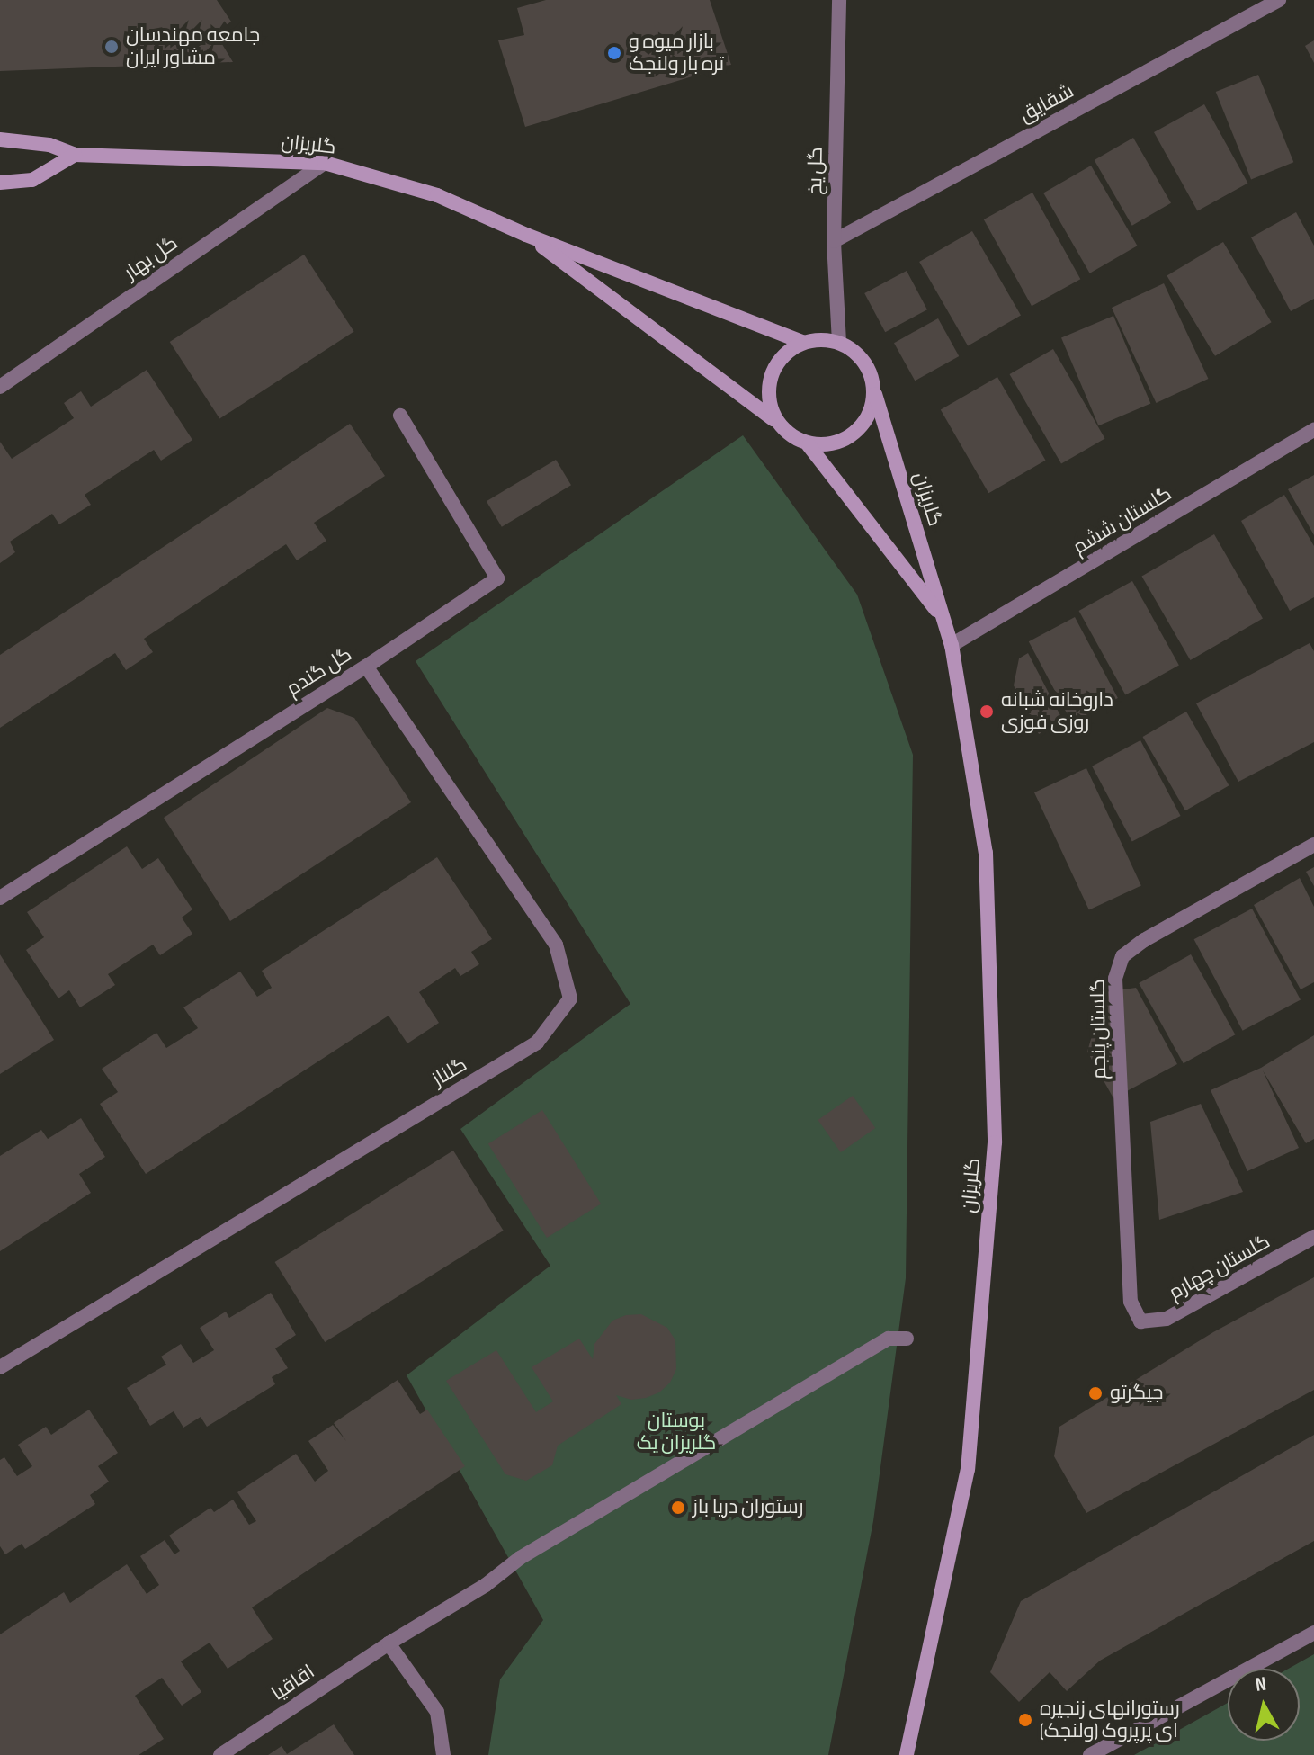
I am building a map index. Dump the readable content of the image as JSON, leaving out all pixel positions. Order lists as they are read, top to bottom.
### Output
{
  "streets": {
    "street": [
      "شقایق",
      "گلریزان",
      "گل یخ",
      "گل بهار",
      "گلستان ششم",
      "گل گندم",
      "گلستان پنجم",
      "گلناز",
      "گلستان چهارم",
      "اقاقیا"
    ]
  },
  "crossings": [
    ["شقایق", "گل یخ"],
    ["گلریزان", "گل یخ"],
    ["گلریزان", "گل بهار"],
    ["گلریزان", "گلستان ششم"],
    ["گل گندم", "گلناز"],
    ["گلستان پنجم", "گلستان چهارم"]
  ],
  "parks": ["بوستان گلریزان یک"],
  "places": [
    "جامعه مهندسان مشاور ایران",
    "بازار میوه و تره بار ولنجک",
    "داروخانه شبانه روزی فوزی",
    "جیگرتو",
    "رستوران دریا باز",
    "رستورانهای زنجیره ای پرپروک (ولنجک)"
  ],
  "north": "top"
}
